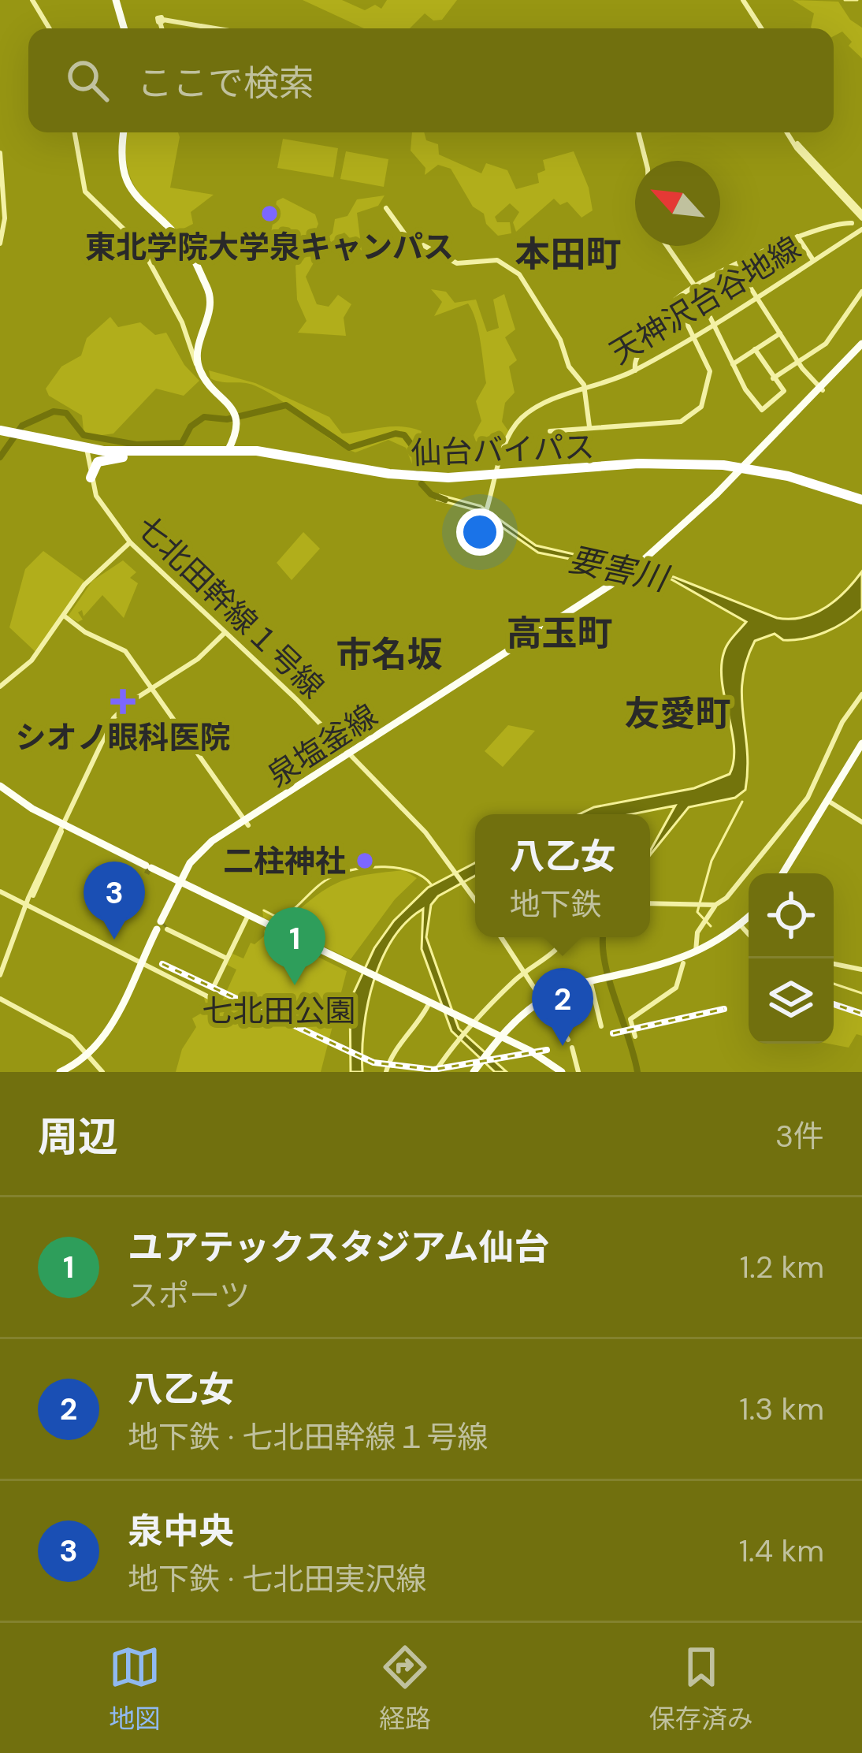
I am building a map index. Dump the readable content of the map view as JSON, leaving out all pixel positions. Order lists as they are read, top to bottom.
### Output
{
  "streets": {
    "highway": ["仙台バイパス"],
    "main road": ["泉塩釜線"],
    "street": ["天神沢台谷地線", "七北田幹線１号線"]
  },
  "crossings": [
    ["天神沢台谷地線", "仙台バイパス"],
    ["仙台バイパス", "七北田幹線１号線"],
    ["仙台バイパス", "泉塩釜線"],
    ["七北田幹線１号線", "泉塩釜線"]
  ],
  "districts": [
    "本田町",
    "高玉町",
    "市名坂",
    "友愛町"
  ],
  "water": ["要害川"],
  "parks": ["七北田公園"],
  "places": {
    "other": ["東北学院大学泉キャンパス", "二柱神社"],
    "health": ["シオノ眼科医院"]
  },
  "north": "top left",
  "page": {
    "search": "ここで検索",
    "popup": ["八乙女", "地下鉄"],
    "pins": ["3", "1", "2"],
    "heading": ["周辺", "3件"],
    "list": [
      {
        "mark": "1",
        "name": "ユアテックスタジアム仙台",
        "note": "スポーツ",
        "value": "1.2 km"
      },
      {
        "mark": "2",
        "name": "八乙女",
        "note": "地下鉄 · 七北田幹線１号線",
        "value": "1.3 km"
      },
      {
        "mark": "3",
        "name": "泉中央",
        "note": "地下鉄 · 七北田実沢線",
        "value": "1.4 km"
      }
    ],
    "nav": ["地図", "経路", "保存済み"]
  }
}
